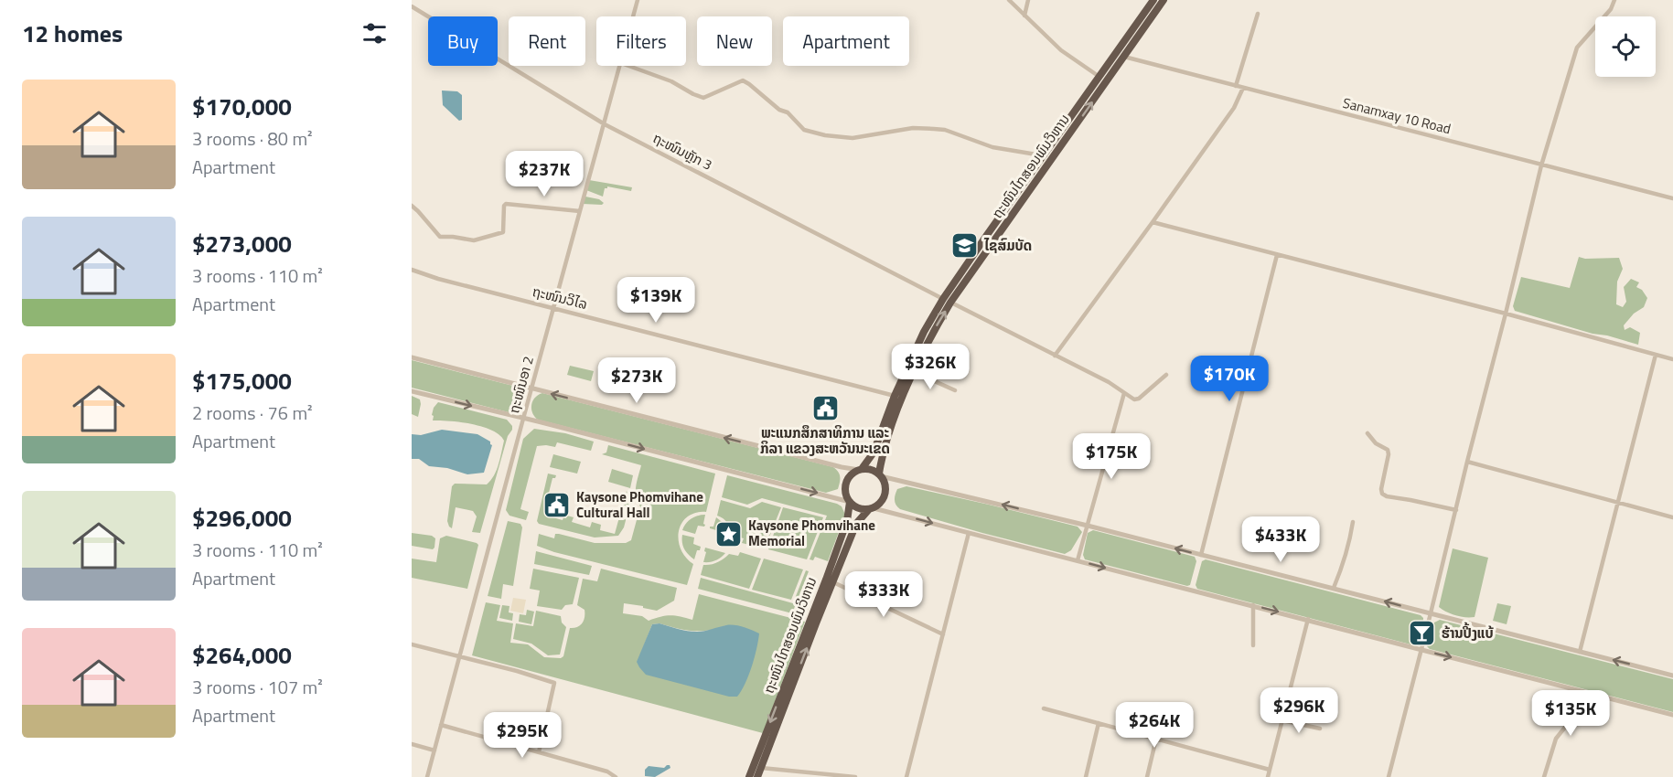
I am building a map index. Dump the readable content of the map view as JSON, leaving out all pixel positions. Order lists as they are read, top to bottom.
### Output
{
  "streets": {
    "highway": ["ຖະໜົນໄກສອນພົມວິຫານ"],
    "street": [
      "Sanamxay 10 Road",
      "ຖະໜົນຫຼັກ 3",
      "ຖະໜົນວິໄລ",
      "ຖະໜົນອາ 2"
    ]
  },
  "crossings": [
    ["Sanamxay 10 Road", "ຖະໜົນໄກສອນພົມວິຫານ"],
    ["ຖະໜົນຫຼັກ 3", "ຖະໜົນໄກສອນພົມວິຫານ"],
    ["ຖະໜົນຫຼັກ 3", "ຖະໜົນອາ 2"],
    ["ຖະໜົນໄກສອນພົມວິຫານ", "ຖະໜົນວິໄລ"],
    ["ຖະໜົນວິໄລ", "ຖະໜົນອາ 2"]
  ],
  "places": {
    "school or university": ["ໄຊສົມບັດ"],
    "public building": ["ພະແນກສຶກສາທິການ ແລະ ກິລາ ແຂວງສະຫວັນນະເຂດ", "Kaysone Phomvihane Cultural Hall"],
    "place": ["Kaysone Phomvihane Memorial"],
    "bar": ["ຮ້ານປີ້ງແບ້"]
  },
  "page": {
    "heading": "12 homes",
    "chip": [
      "Buy",
      "Rent",
      "Filters",
      "New",
      "Apartment"
    ],
    "list": [
      {
        "name": "$170,000",
        "note": "3 rooms · 80 m² · Apartment"
      },
      {
        "name": "$273,000",
        "note": "3 rooms · 110 m² · Apartment"
      },
      {
        "name": "$175,000",
        "note": "2 rooms · 76 m² · Apartment"
      },
      {
        "name": "$296,000",
        "note": "3 rooms · 110 m² · Apartment"
      },
      {
        "name": "$264,000",
        "note": "3 rooms · 107 m² · Apartment"
      }
    ],
    "price": [
      "$237K",
      "$139K",
      "$326K",
      "$170K",
      "$273K",
      "$175K",
      "$433K",
      "$333K",
      "$296K",
      "$135K",
      "$264K",
      "$295K"
    ]
  }
}
